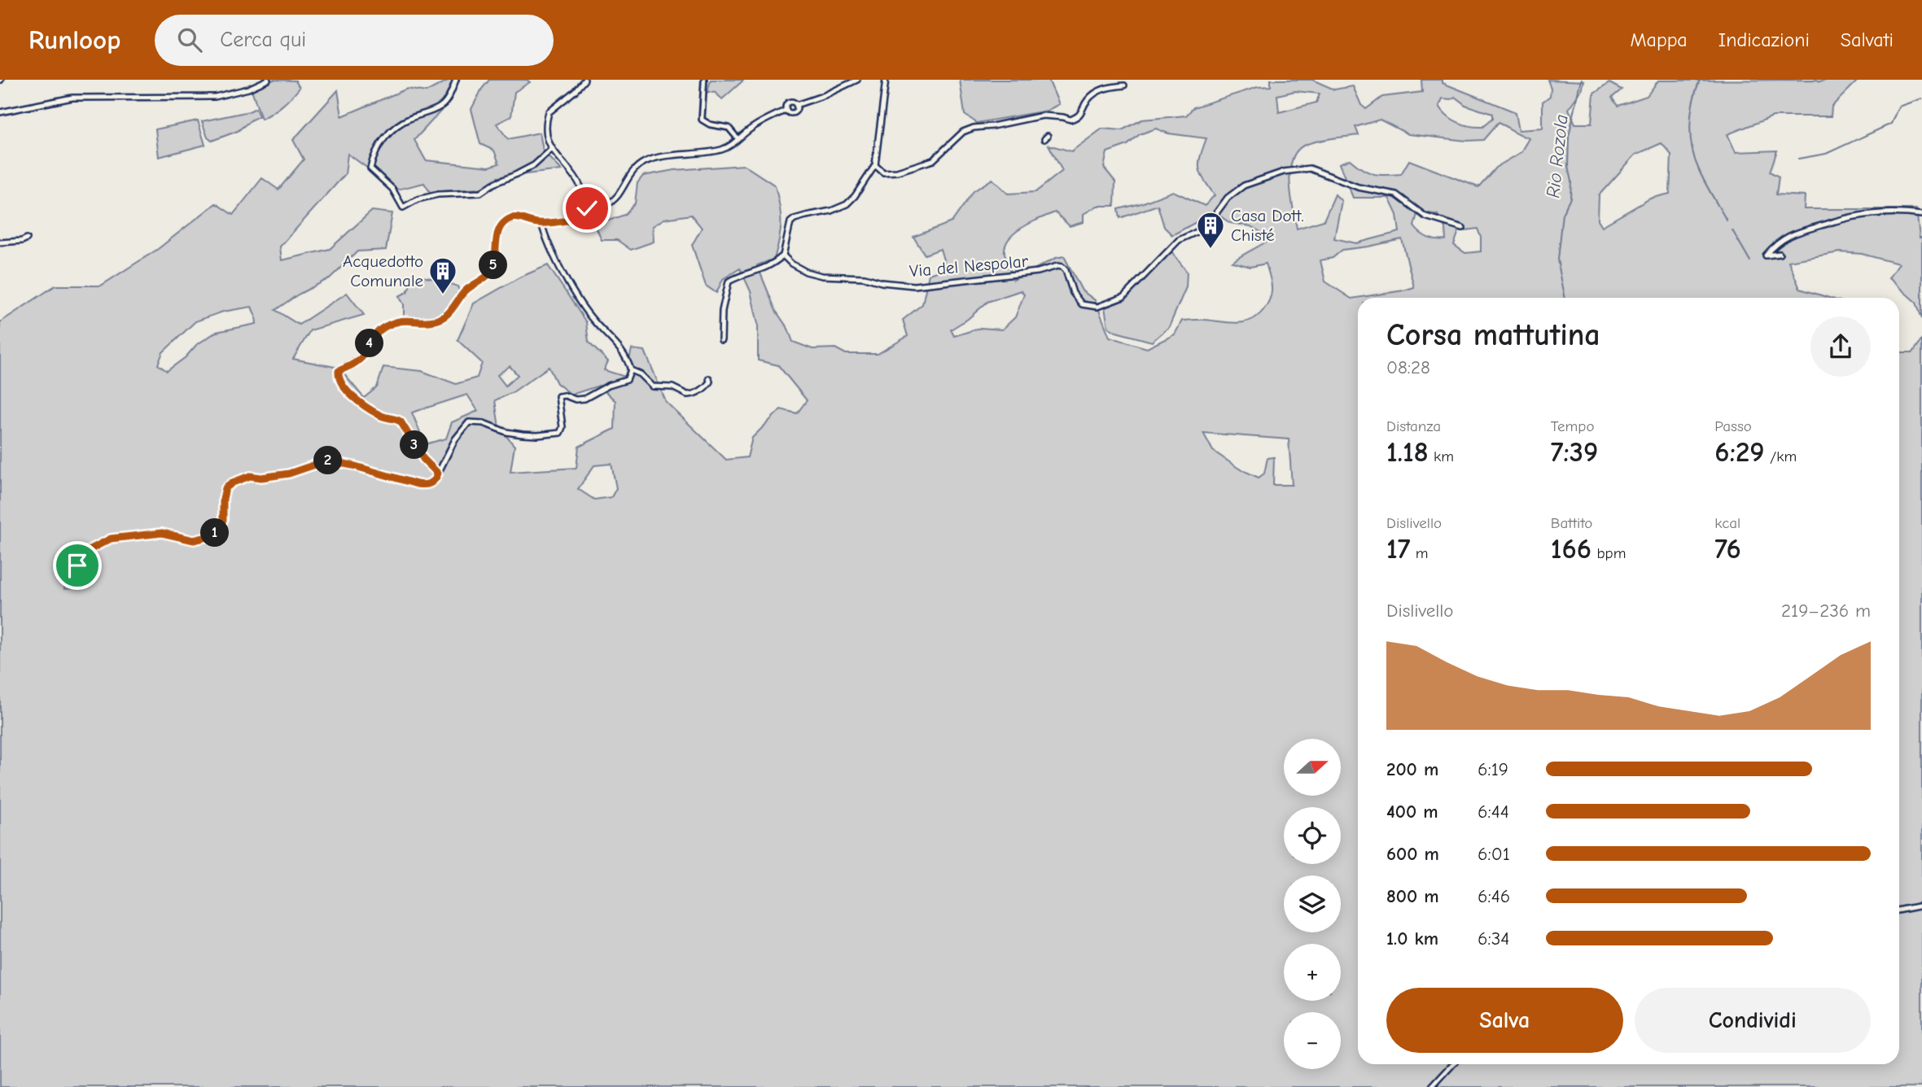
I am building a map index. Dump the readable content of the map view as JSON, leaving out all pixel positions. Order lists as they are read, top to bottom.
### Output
{
  "streets": {
    "street": ["Via del Nespolar"]
  },
  "water": ["Rio Rozola"],
  "places": {
    "building": ["Casa Dott. Chisté", "Acquedotto Comunale"]
  },
  "north": "right",
  "page": {
    "header": "Runloop",
    "search": "Cerca qui",
    "nav": ["Mappa", "Indicazioni", "Salvati"],
    "pins": [
      "5",
      "4",
      "3",
      "2",
      "1"
    ],
    "heading": ["Corsa mattutina", "08:28"],
    "stats": [
      ["Distanza", "1.18 km"],
      ["Tempo", "7:39"],
      ["Passo", "6:29 /km"],
      ["Dislivello", "17 m"],
      ["Battito", "166 bpm"],
      ["kcal", "76"]
    ],
    "chart": ["Dislivello", "219–236 m"],
    "map_buttons": ["+", "−"],
    "list": [
      {
        "name": "200 m",
        "note": "6:19"
      },
      {
        "name": "400 m",
        "note": "6:44"
      },
      {
        "name": "600 m",
        "note": "6:01"
      },
      {
        "name": "800 m",
        "note": "6:46"
      },
      {
        "name": "1.0 km",
        "note": "6:34"
      }
    ],
    "buttons": ["Salva", "Condividi"]
  }
}
